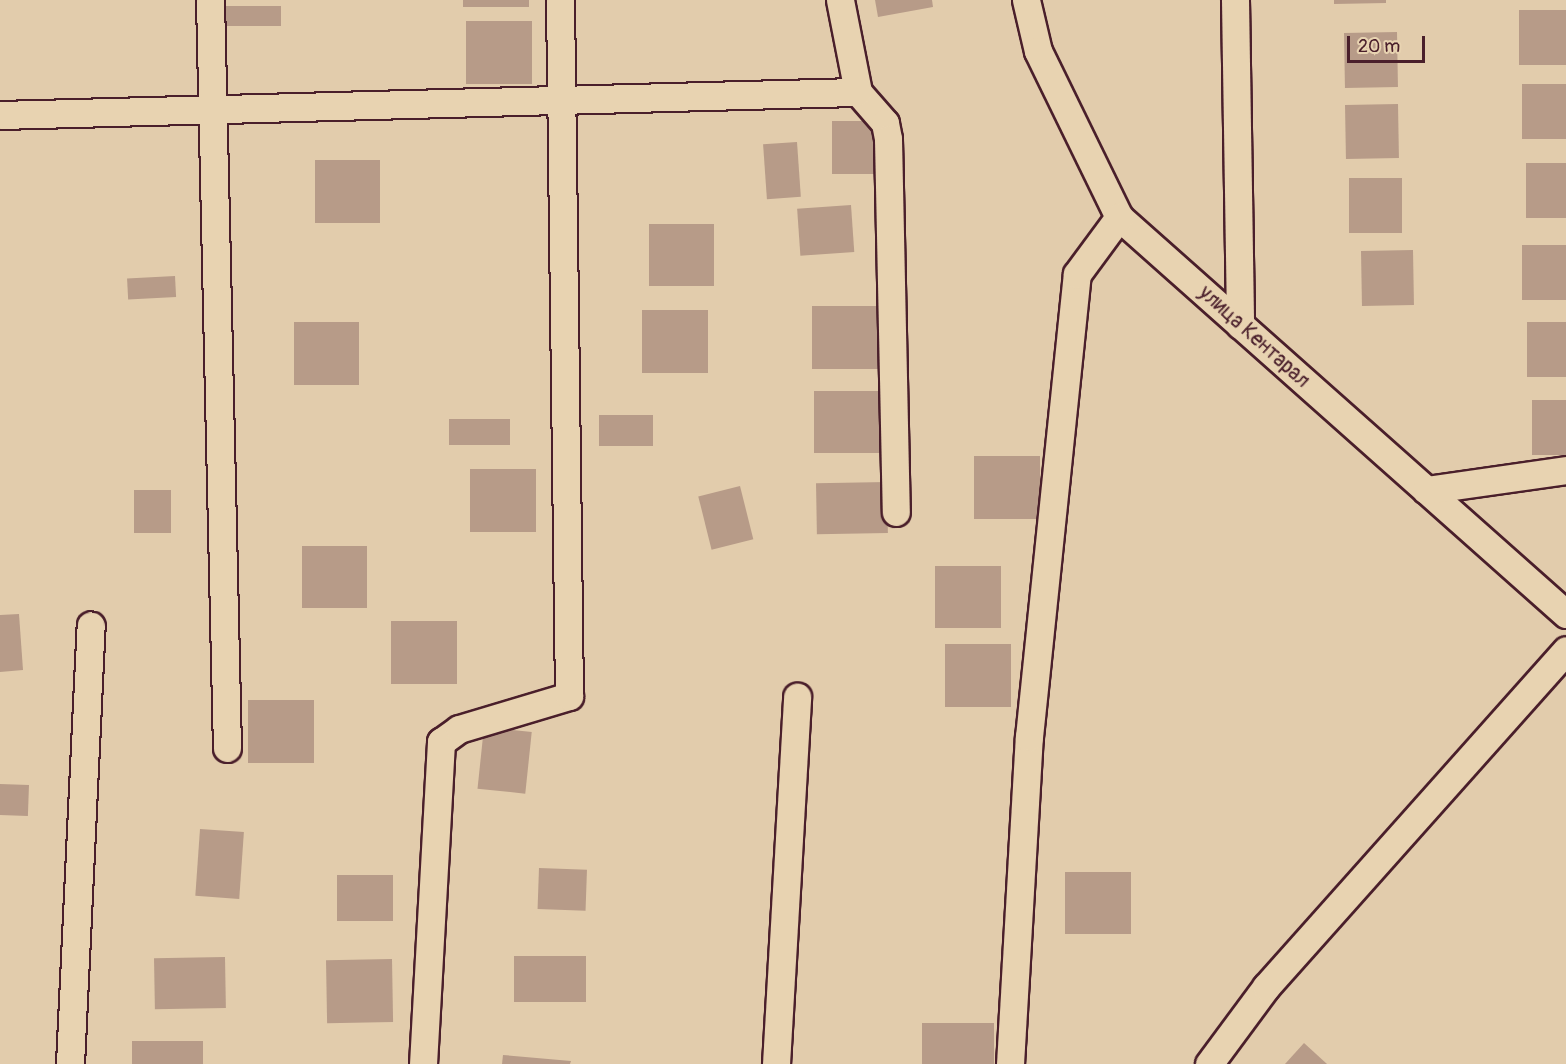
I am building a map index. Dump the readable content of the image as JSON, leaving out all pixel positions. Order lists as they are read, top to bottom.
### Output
{
  "streets": {
    "street": ["улица Кентарал"]
  },
  "scale_bar": "20 m"
}
